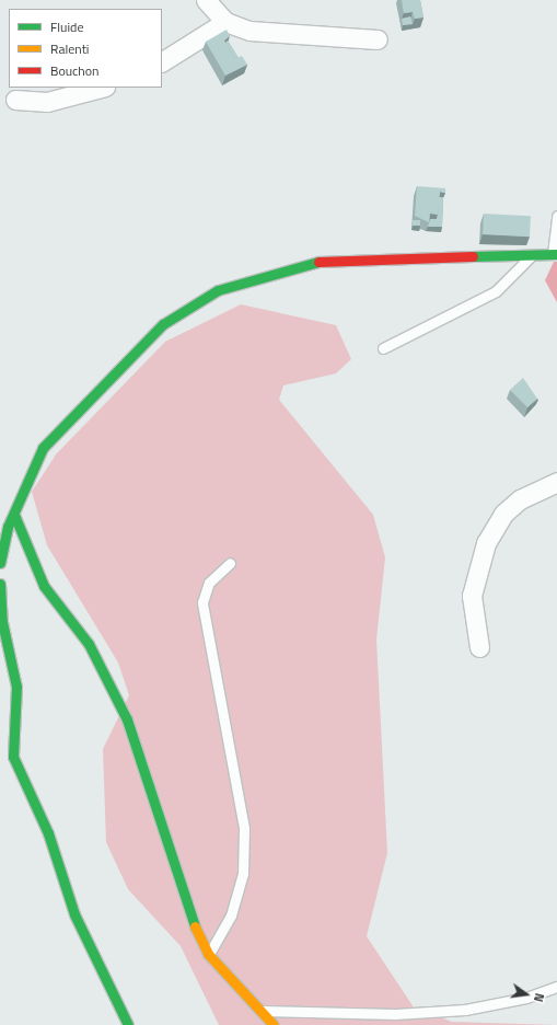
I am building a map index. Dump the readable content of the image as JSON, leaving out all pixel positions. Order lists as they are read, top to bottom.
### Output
{
  "legend": ["Fluide", "Ralenti", "Bouchon"],
  "north": "right"
}
